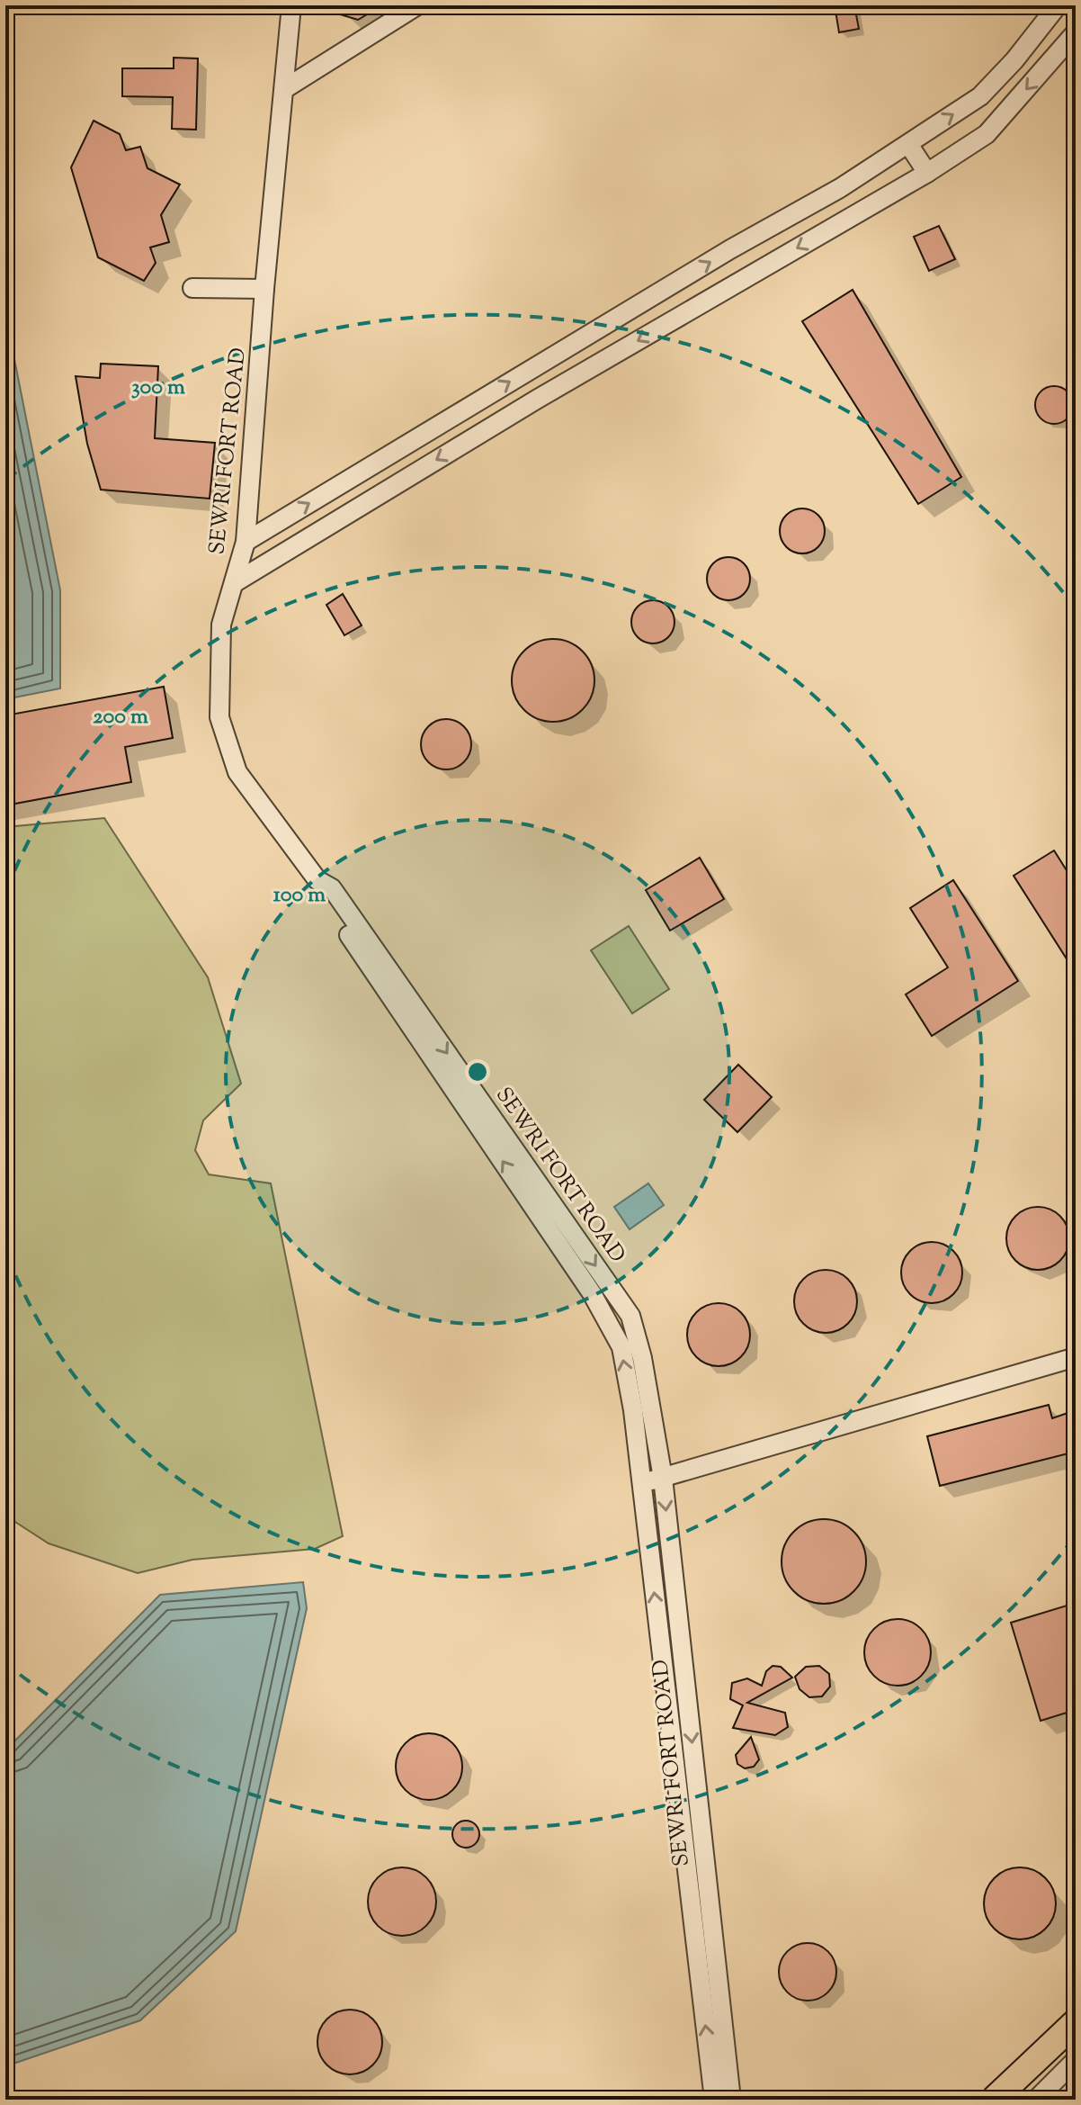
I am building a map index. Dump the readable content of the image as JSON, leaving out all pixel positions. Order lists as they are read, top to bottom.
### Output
{
  "streets": {
    "street": ["SEWRI FORT ROAD"]
  },
  "rings": ["300 m", "200 m", "100 m"]
}
